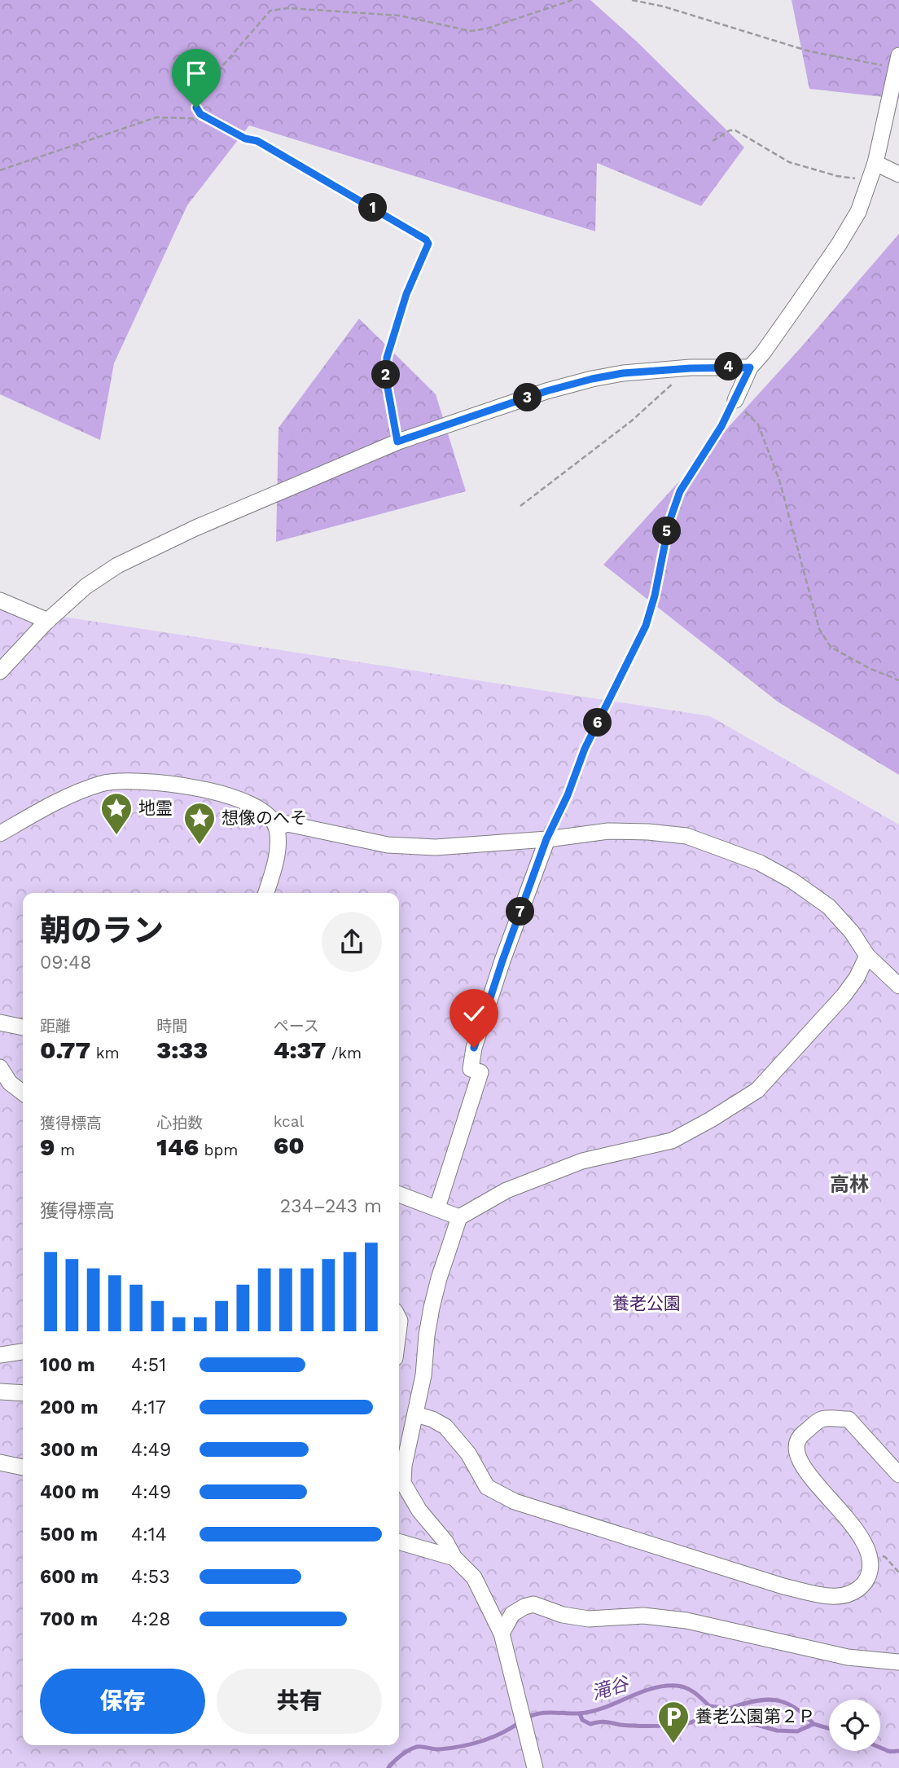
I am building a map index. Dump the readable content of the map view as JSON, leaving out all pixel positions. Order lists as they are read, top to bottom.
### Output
{
  "districts": ["高林"],
  "water": ["滝谷"],
  "parks": ["養老公園"],
  "places": {
    "place": ["地霊", "想像のへそ"],
    "parking": ["養老公園第２Ｐ"]
  },
  "page": {
    "pins": [
      "1",
      "4",
      "2",
      "3",
      "5",
      "6",
      "7"
    ],
    "heading": ["朝のラン", "09:48"],
    "stats": [
      ["距離", "0.77 km"],
      ["時間", "3:33"],
      ["ペース", "4:37 /km"],
      ["獲得標高", "9 m"],
      ["心拍数", "146 bpm"],
      ["kcal", "60"]
    ],
    "chart": ["獲得標高", "234–243 m"],
    "list": [
      {
        "name": "100 m",
        "note": "4:51"
      },
      {
        "name": "200 m",
        "note": "4:17"
      },
      {
        "name": "300 m",
        "note": "4:49"
      },
      {
        "name": "400 m",
        "note": "4:49"
      },
      {
        "name": "500 m",
        "note": "4:14"
      },
      {
        "name": "600 m",
        "note": "4:53"
      },
      {
        "name": "700 m",
        "note": "4:28"
      }
    ],
    "buttons": ["保存", "共有"]
  }
}
